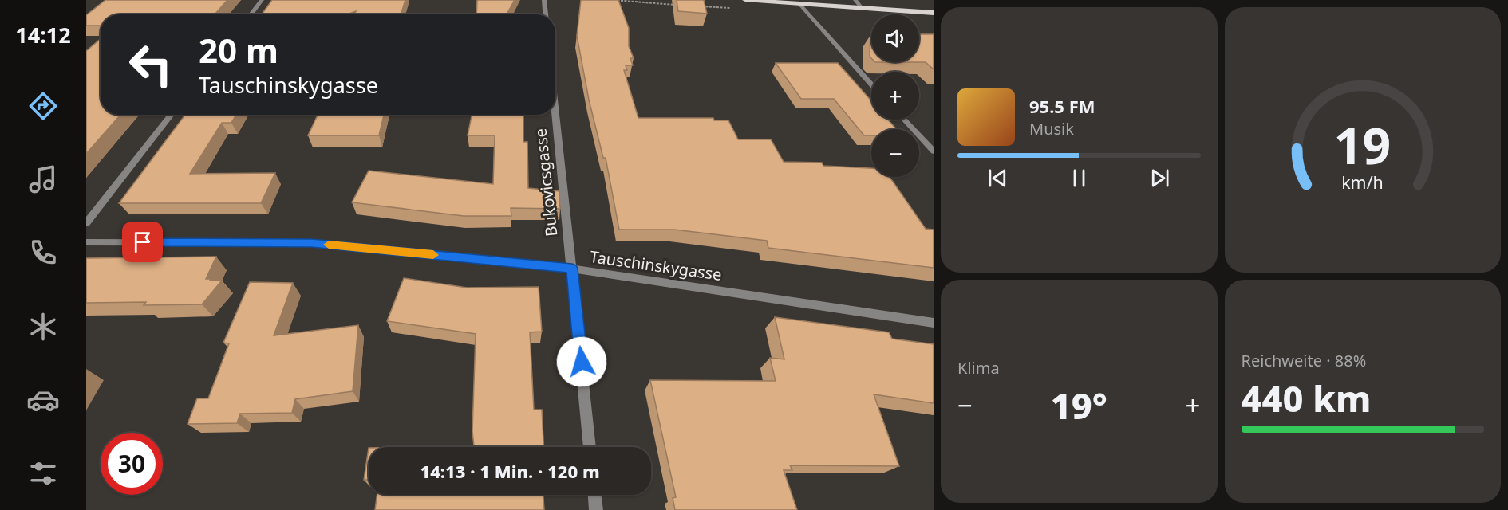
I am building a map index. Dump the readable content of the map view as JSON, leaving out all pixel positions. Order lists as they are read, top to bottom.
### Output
{
  "streets": {
    "street": ["Bukovicsgasse", "Tauschinskygasse"]
  },
  "crossings": [
    ["Bukovicsgasse", "Tauschinskygasse"]
  ],
  "page": {
    "tabs": "14:12",
    "map_buttons": ["+", "−"],
    "turn": ["20 m", "Tauschinskygasse"],
    "song": ["95.5 FM", "Musik"],
    "tile": [
      "Klima",
      ["Reichweite · 88%", "440 km"]
    ],
    "heat": ["−", "19°", "+"],
    "limit": "30",
    "trip": "14:13 · 1 Min. · 120 m",
    "gauge": ["19", "km/h"]
  }
}
